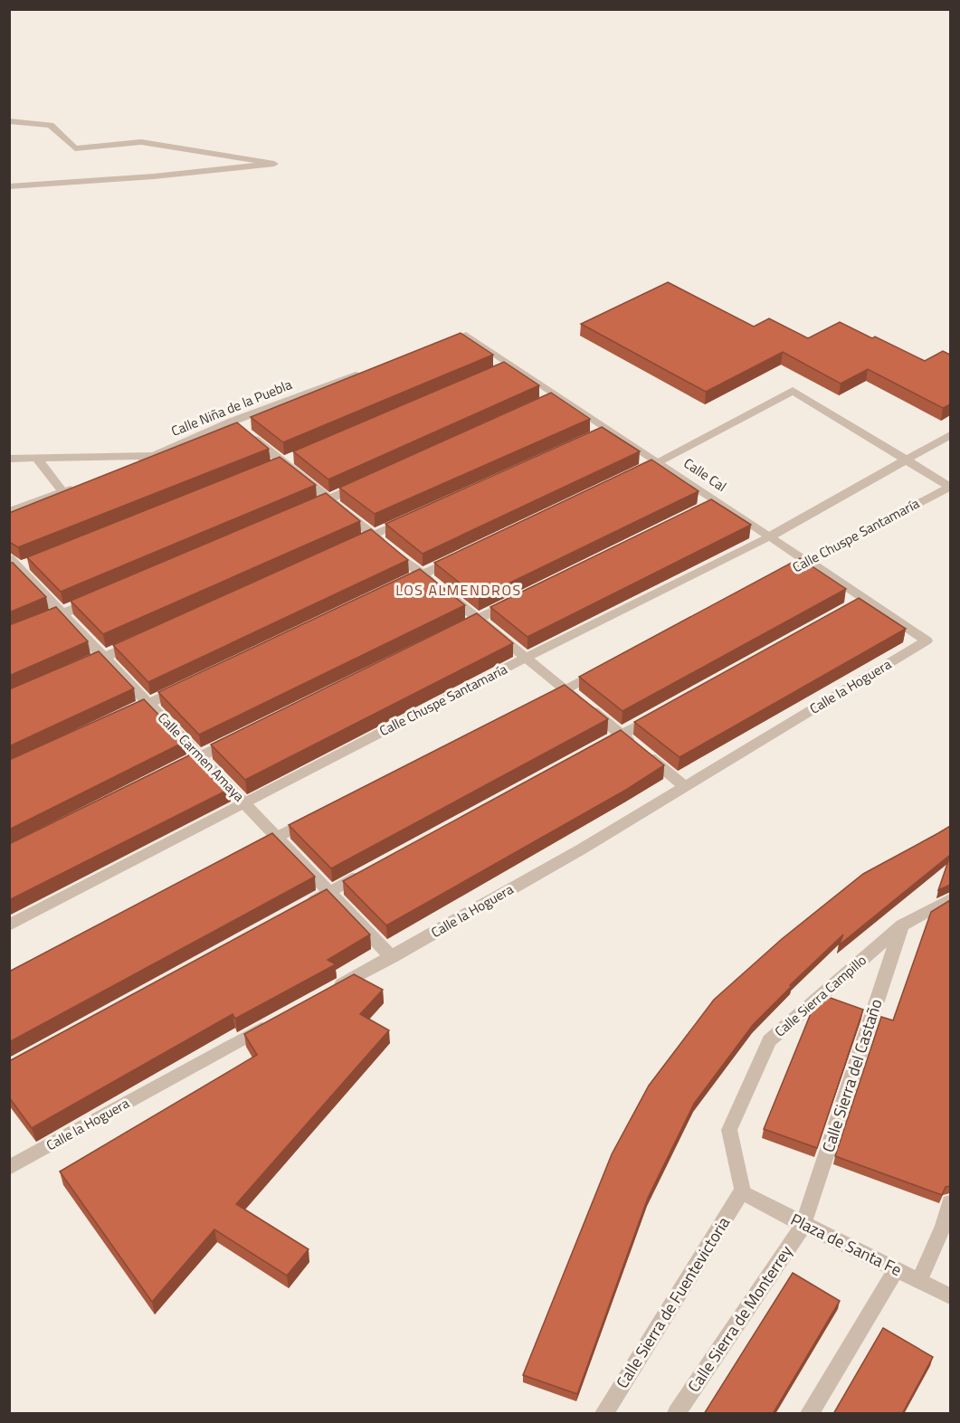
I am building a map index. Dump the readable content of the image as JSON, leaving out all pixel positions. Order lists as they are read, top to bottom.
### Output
{
  "streets": {
    "street": [
      "Calle Niña de la Puebla",
      "Calle Cal",
      "Calle Chuspe Santamaría",
      "Calle la Hoguera",
      "Calle Carmen Amaya",
      "Calle Sierra Campillo",
      "Calle Sierra del Castaño",
      "Plaza de Santa Fe",
      "Calle Sierra de Fuentevictoria",
      "Calle Sierra de Monterrey"
    ]
  },
  "crossings": [
    ["Calle Cal", "Calle Chuspe Santamaría"],
    ["Calle Cal", "Calle la Hoguera"],
    ["Calle Chuspe Santamaría", "Calle Carmen Amaya"],
    ["Calle la Hoguera", "Calle Carmen Amaya"],
    ["Calle Sierra Campillo", "Calle Sierra del Castaño"],
    ["Calle Sierra Campillo", "Plaza de Santa Fe"],
    ["Calle Sierra Campillo", "Calle Sierra de Fuentevictoria"],
    ["Calle Sierra del Castaño", "Plaza de Santa Fe"],
    ["Calle Sierra del Castaño", "Calle Sierra de Monterrey"],
    ["Plaza de Santa Fe", "Calle Sierra de Fuentevictoria"],
    ["Plaza de Santa Fe", "Calle Sierra de Monterrey"]
  ],
  "districts": ["LOS ALMENDROS"]
}
